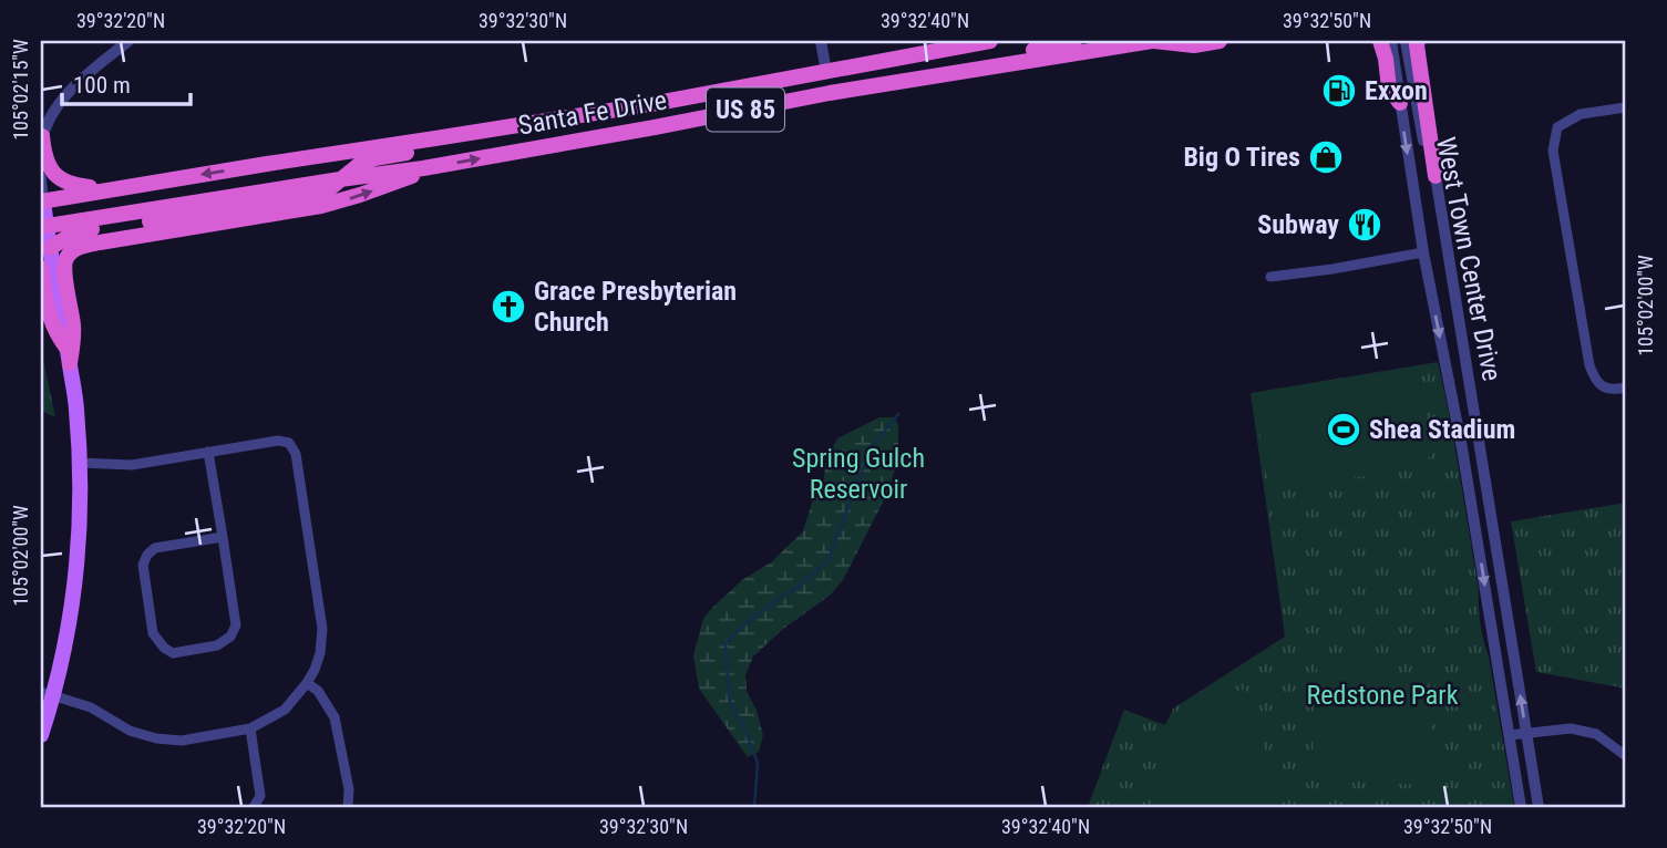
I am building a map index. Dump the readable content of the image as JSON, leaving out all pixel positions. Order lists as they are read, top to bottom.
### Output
{
  "streets": {
    "highway": ["US 85", "Santa Fe Drive"],
    "street": ["West Town Center Drive"]
  },
  "parks": ["Spring Gulch Reservoir", "Redstone Park"],
  "places": {
    "fuel station": ["Exxon"],
    "shop": ["Big O Tires"],
    "restaurant": ["Subway"],
    "church": ["Grace Presbyterian Church"],
    "sports": ["Shea Stadium"]
  },
  "scale_bar": "100 m",
  "coordinates": [
    "39°32'20\"N",
    "39°32'30\"N",
    "39°32'40\"N",
    "39°32'50\"N",
    "105°02'15\"W",
    "105°02'00\"W"
  ]
}
